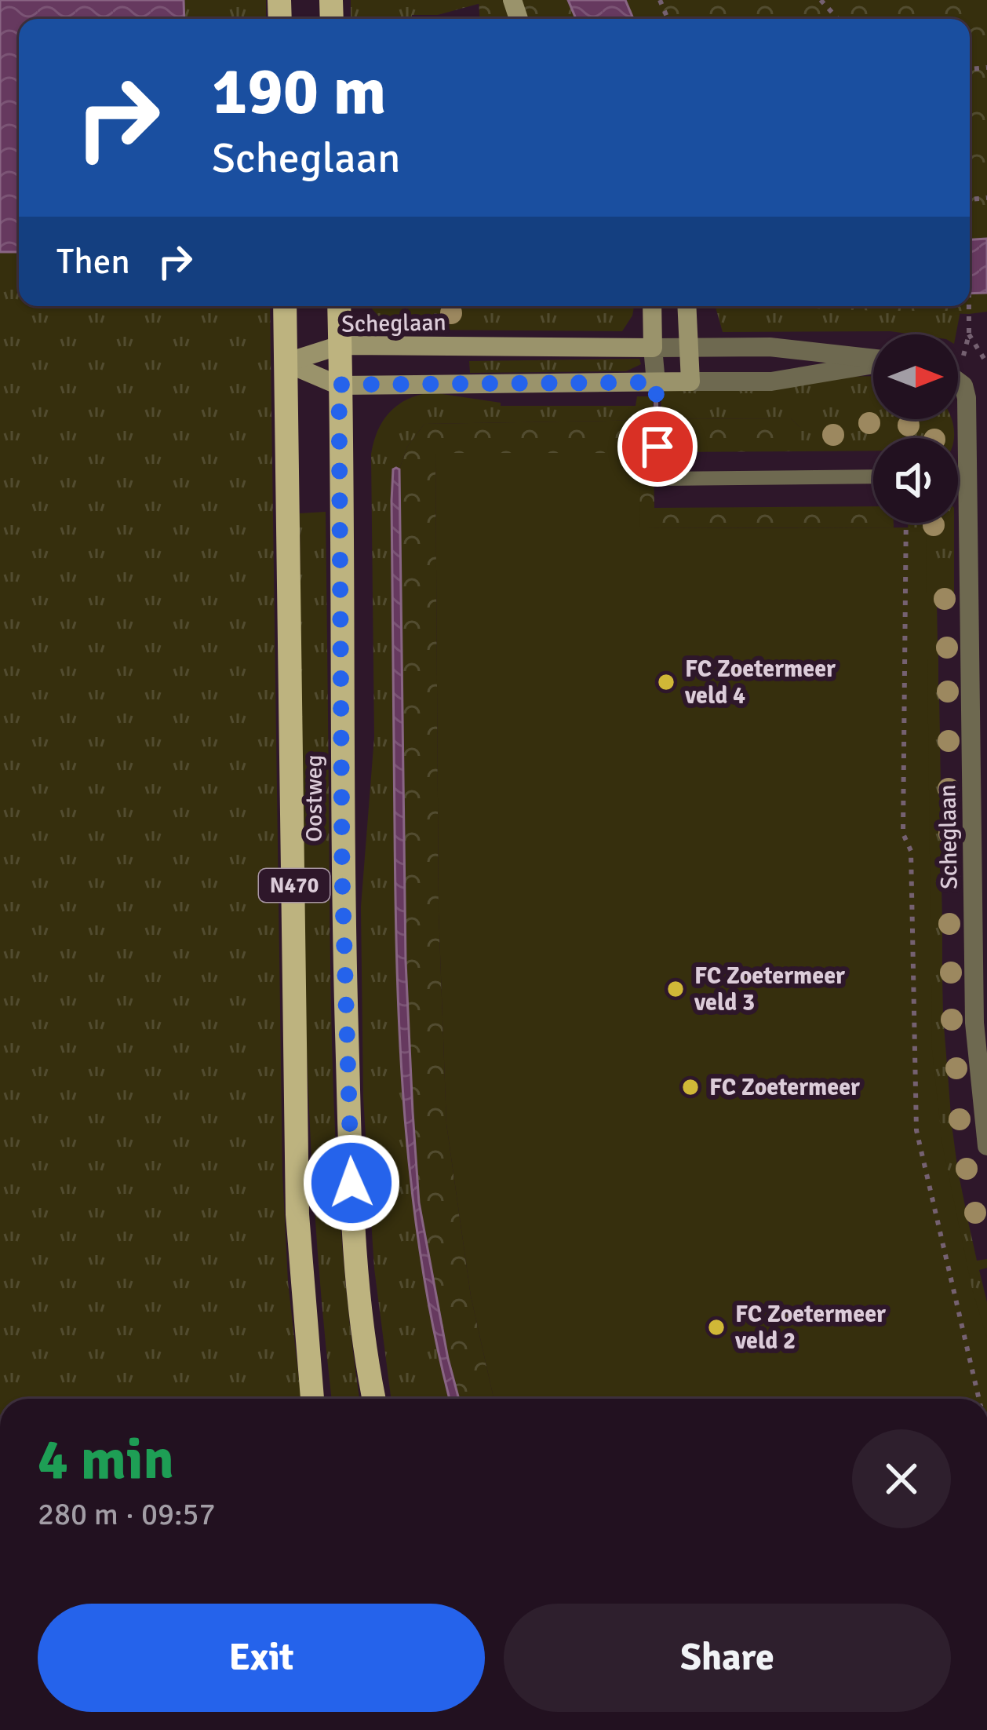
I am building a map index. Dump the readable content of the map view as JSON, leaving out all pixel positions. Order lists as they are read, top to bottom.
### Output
{
  "streets": {
    "main road": ["Oostweg", "N470"],
    "street": ["Scheglaan"]
  },
  "crossings": [
    ["Scheglaan", "Oostweg"]
  ],
  "places": [
    "FC Zoetermeer veld 4",
    "FC Zoetermeer veld 3",
    "FC Zoetermeer",
    "FC Zoetermeer veld 2"
  ],
  "north": "right",
  "page": {
    "turn": ["190 m", "Scheglaan"],
    "then": "Then",
    "heading": ["4 min", "280 m · 09:57"],
    "buttons": ["Exit", "Share"]
  }
}
